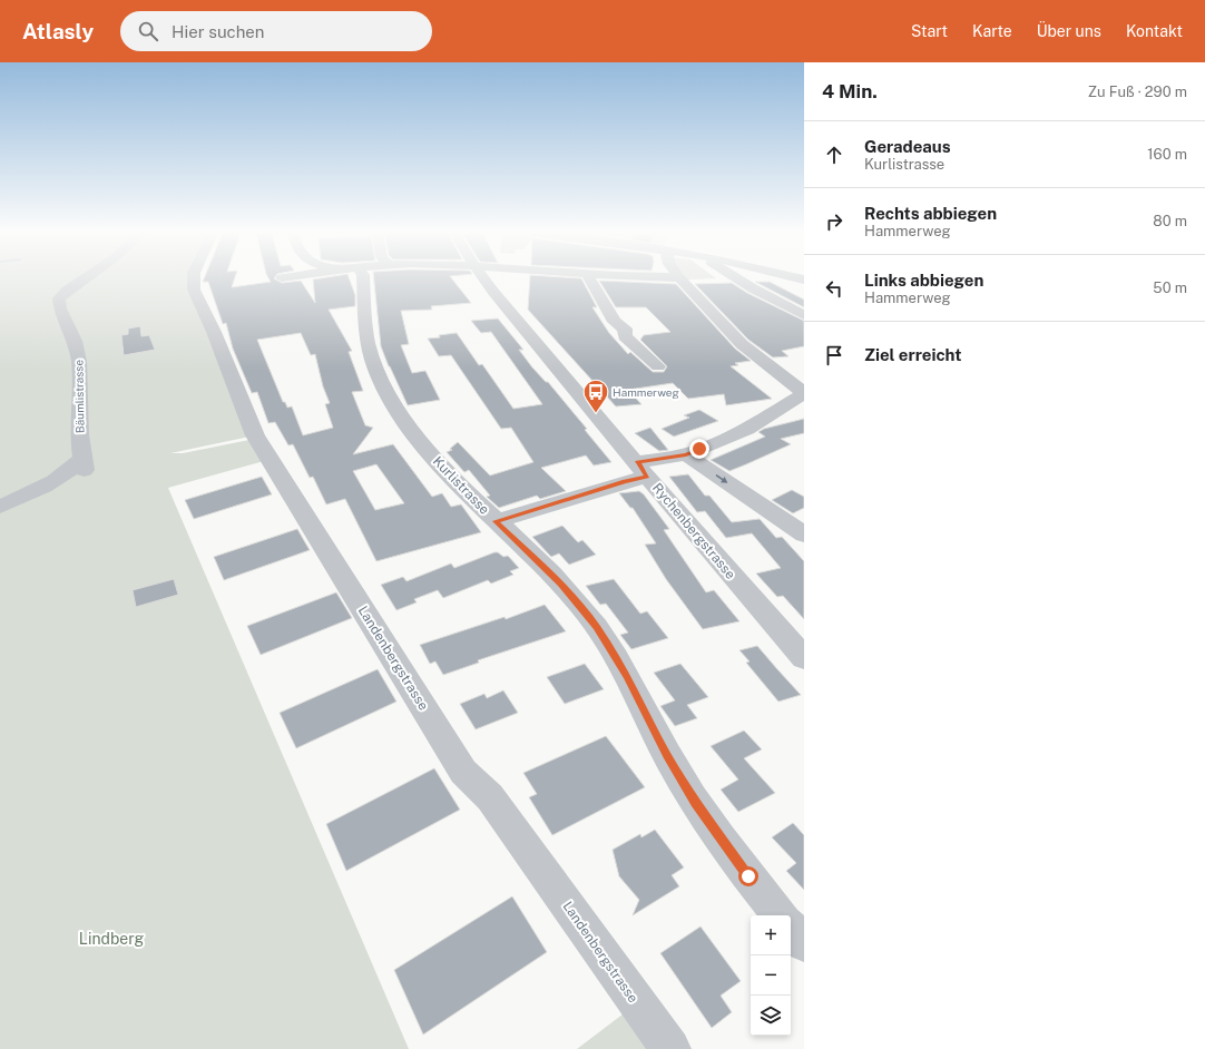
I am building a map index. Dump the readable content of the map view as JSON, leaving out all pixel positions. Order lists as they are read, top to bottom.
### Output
{
  "streets": {
    "street": [
      "Bäumlistrasse",
      "Kurlistrasse",
      "Rychenbergstrasse",
      "Landenbergstrasse"
    ]
  },
  "parks": ["Lindberg"],
  "places": {
    "bus stop": ["Hammerweg"]
  },
  "page": {
    "header": "Atlasly",
    "search": "Hier suchen",
    "nav": [
      "Start",
      "Karte",
      "Über uns",
      "Kontakt"
    ],
    "heading": ["4 Min.", "Zu Fuß · 290 m"],
    "list": [
      ["Geradeaus", "Kurlistrasse", "160 m"],
      ["Rechts abbiegen", "Hammerweg", "80 m"],
      ["Links abbiegen", "Hammerweg", "50 m"],
      "Ziel erreicht"
    ],
    "map_buttons": ["+", "−"]
  }
}
